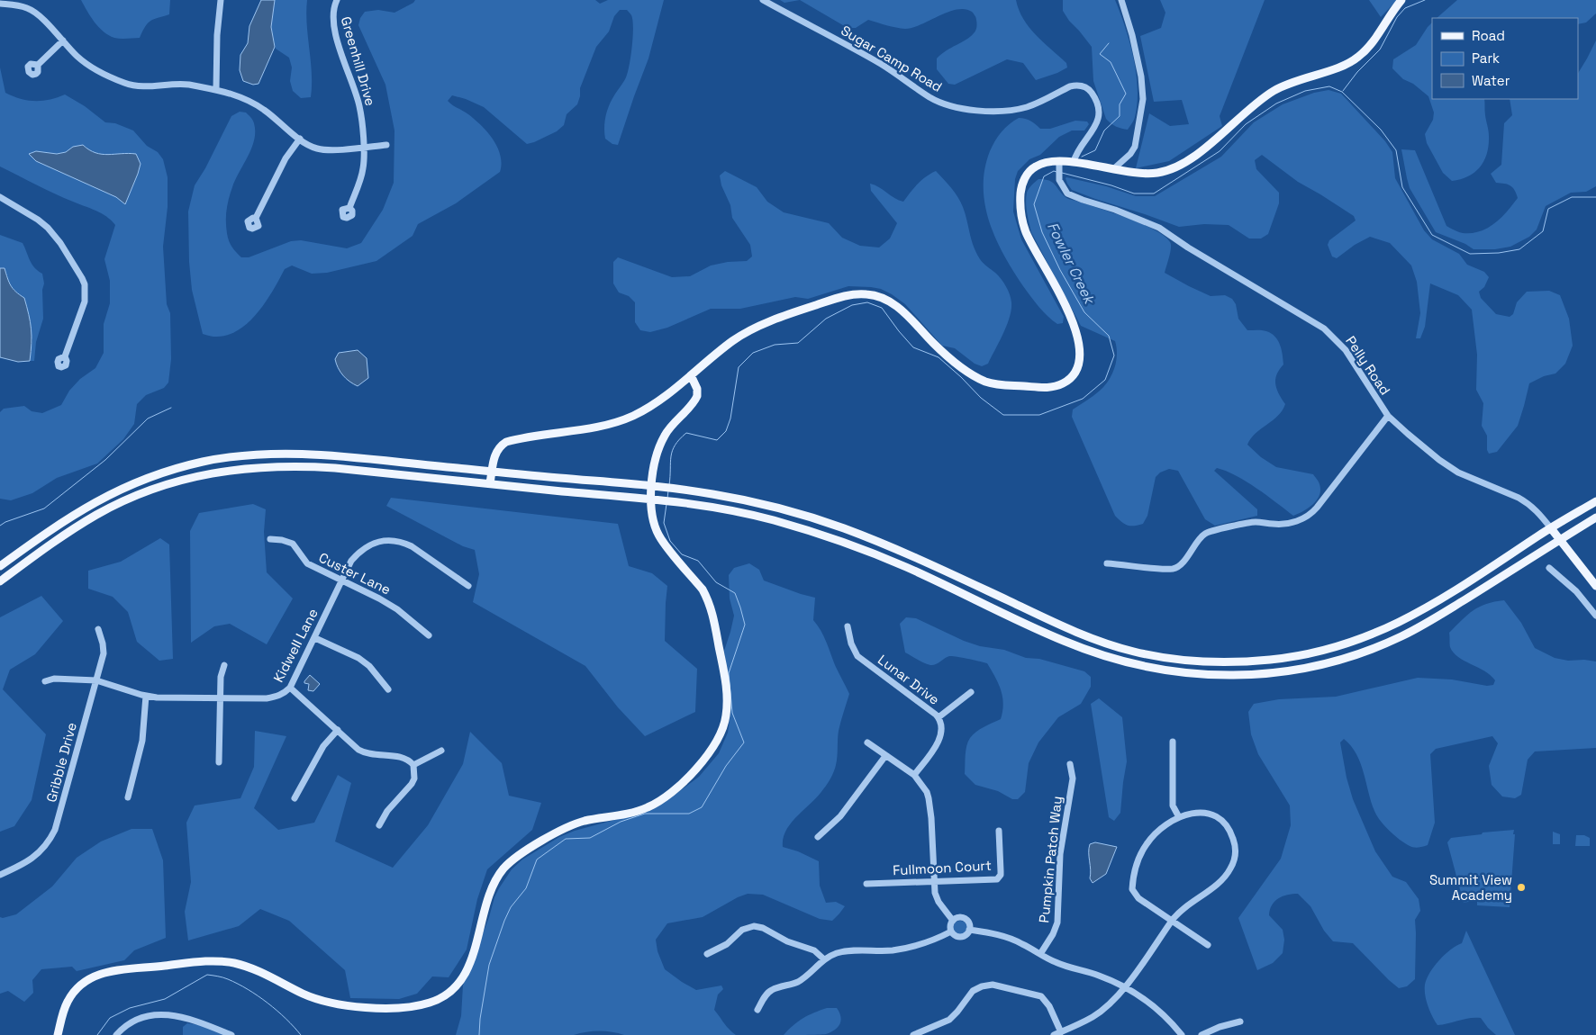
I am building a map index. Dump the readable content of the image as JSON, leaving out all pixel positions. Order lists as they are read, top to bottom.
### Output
{
  "streets": {
    "main road": ["Pelly Road"],
    "street": [
      "Sugar Camp Road",
      "Greenhill Drive",
      "Custer Lane",
      "Kidwell Lane",
      "Lunar Drive",
      "Gribble Drive",
      "Pumpkin Patch Way",
      "Fullmoon Court"
    ]
  },
  "crossings": [
    ["Custer Lane", "Kidwell Lane"],
    ["Kidwell Lane", "Gribble Drive"]
  ],
  "water": ["Fowler Creek"],
  "places": ["Summit View Academy"],
  "legend": ["Road", "Park", "Water"]
}
